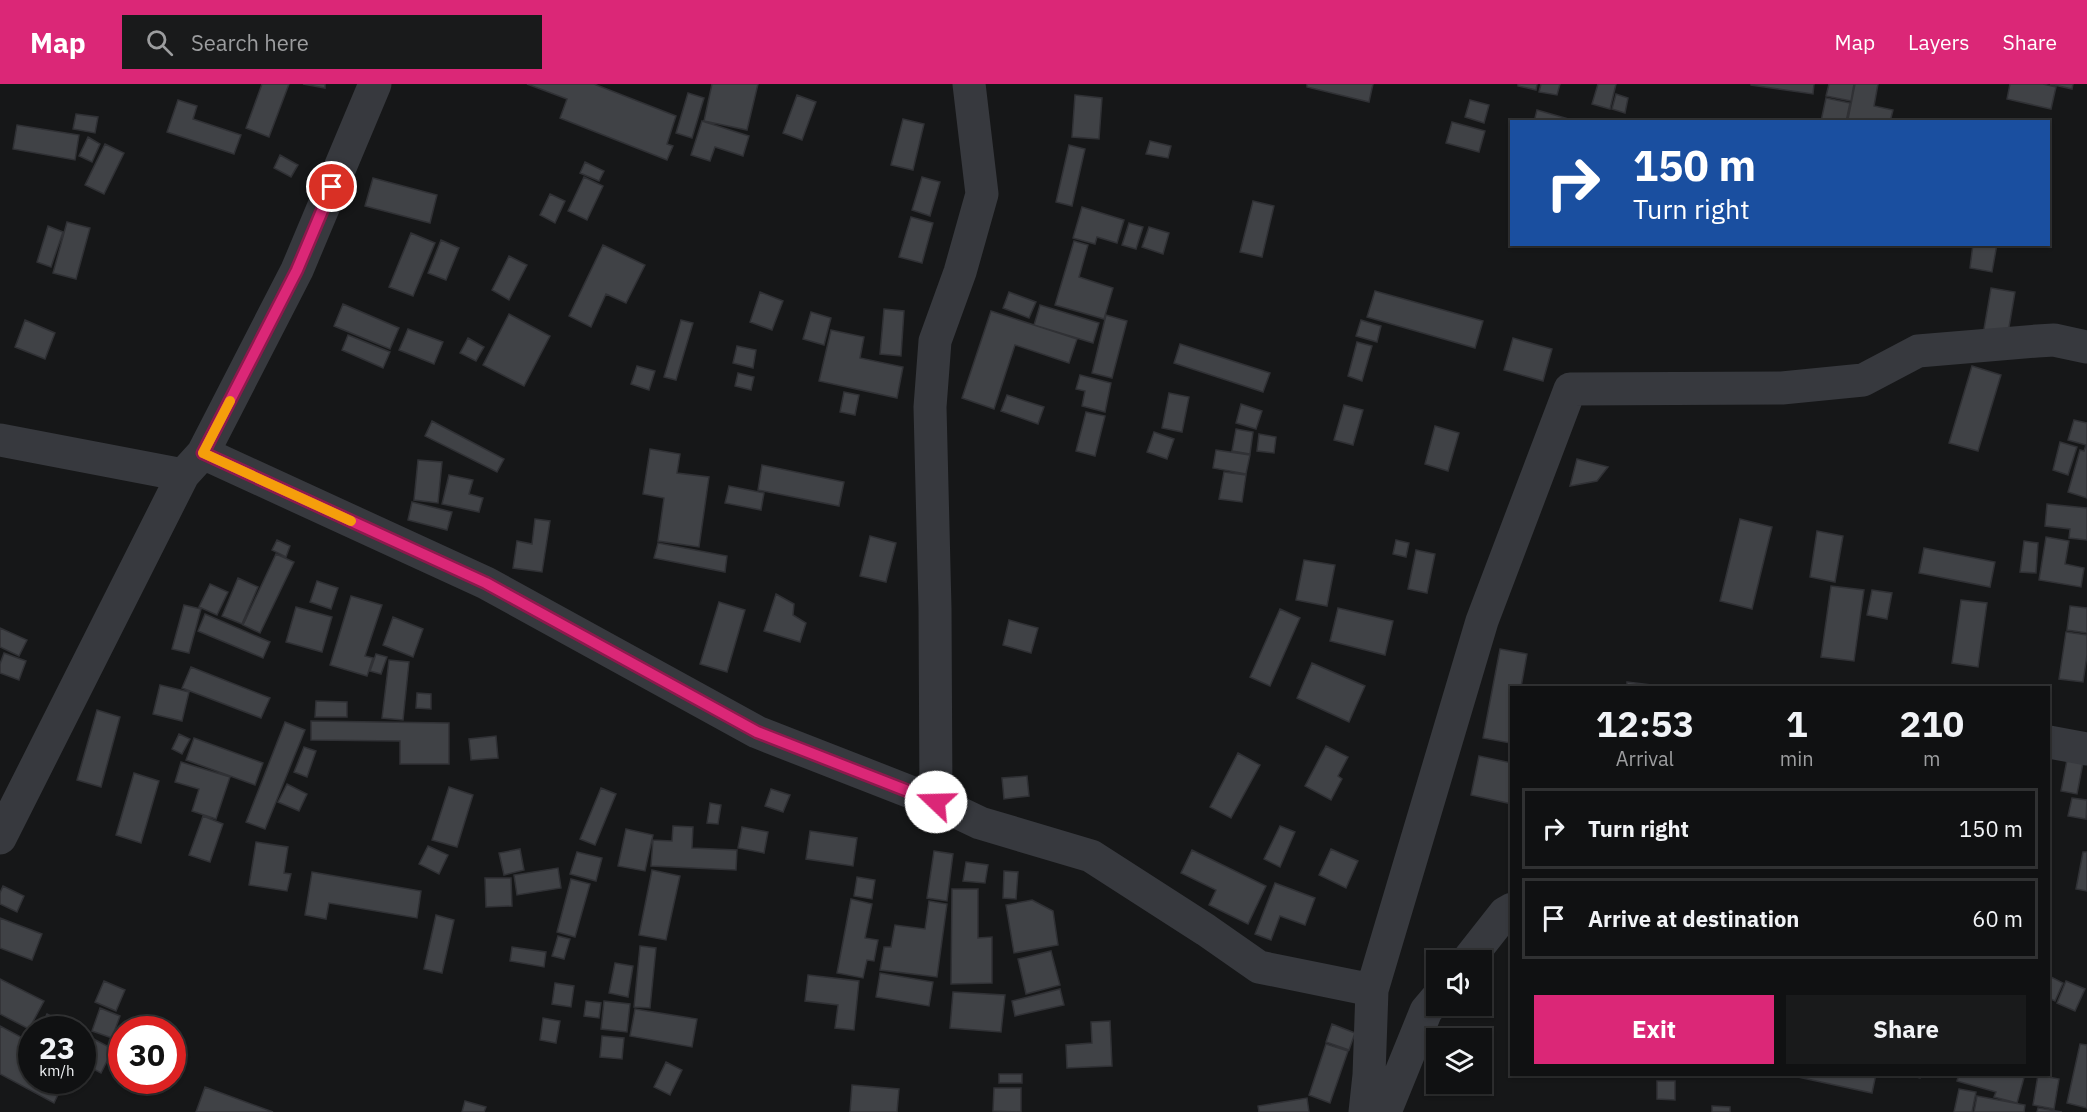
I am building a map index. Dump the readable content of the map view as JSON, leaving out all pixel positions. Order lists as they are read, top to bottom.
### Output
{
  "page": {
    "header": "Map",
    "search": "Search here",
    "nav": ["Map", "Layers", "Share"],
    "turn": ["150 m", "Turn right"],
    "eta": [
      "12:53",
      "Arrival",
      "1",
      "min",
      "210",
      "m"
    ],
    "list": [
      {
        "name": "Turn right",
        "value": "150 m"
      },
      {
        "name": "Arrive at destination",
        "value": "60 m"
      }
    ],
    "buttons": ["Exit", "Share"],
    "speed": "23 km/h",
    "limit": "30"
  }
}
